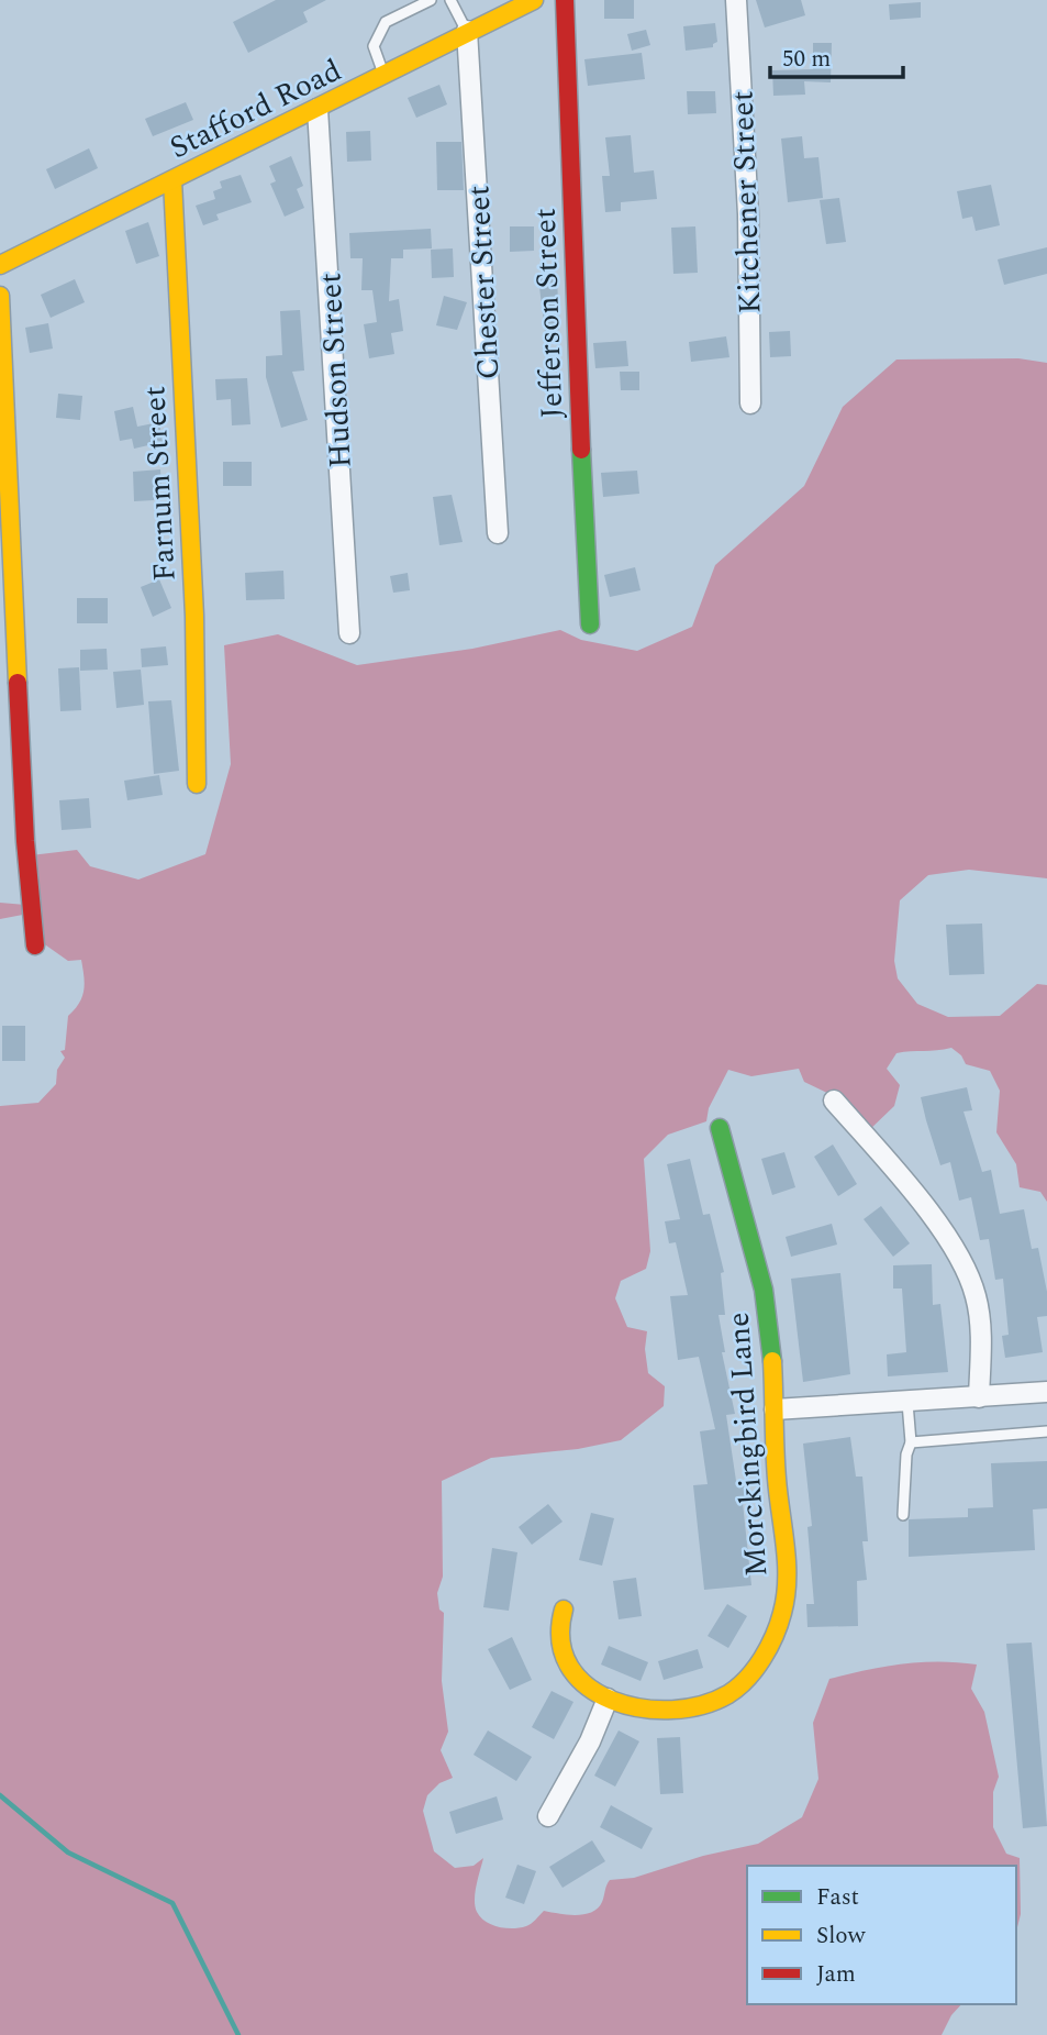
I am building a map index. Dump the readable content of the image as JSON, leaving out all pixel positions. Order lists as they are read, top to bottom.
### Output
{
  "streets": {
    "street": [
      "Stafford Road",
      "Kitchener Street",
      "Chester Street",
      "Jefferson Street",
      "Hudson Street",
      "Farnum Street",
      "Morckingbird Lane"
    ]
  },
  "crossings": [
    ["Stafford Road", "Chester Street"],
    ["Stafford Road", "Hudson Street"],
    ["Stafford Road", "Farnum Street"]
  ],
  "legend": ["Fast", "Slow", "Jam"],
  "scale_bar": "50 m"
}
